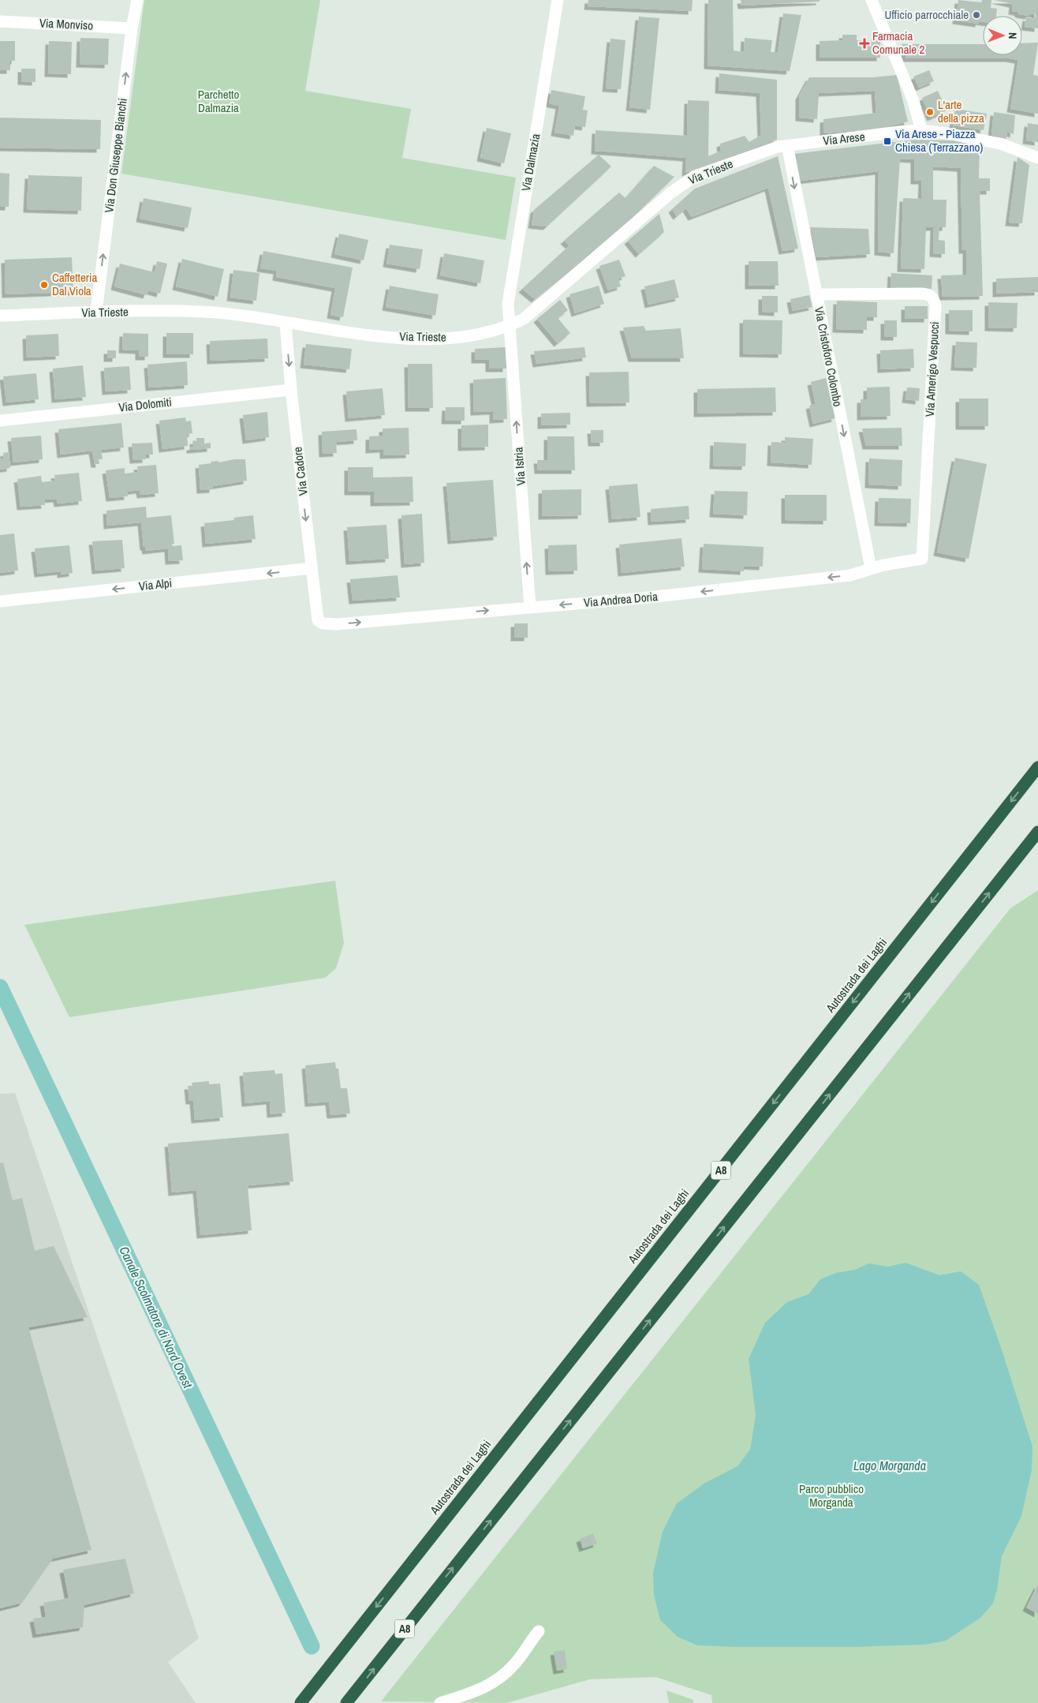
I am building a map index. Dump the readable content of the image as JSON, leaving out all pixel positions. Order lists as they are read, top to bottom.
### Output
{
  "streets": {
    "highway": ["Autostrada dei Laghi", "A8"],
    "street": [
      "Via Monviso",
      "Via Arese",
      "Via Don Giuseppe Bianchi",
      "Via Dalmazia",
      "Via Trieste",
      "Via Cristoforo Colombo",
      "Via Amerigo Vespucci",
      "Via Dolomiti",
      "Via Istria",
      "Via Cadore",
      "Via Alpi",
      "Via Andrea Doria"
    ]
  },
  "crossings": [
    ["Via Monviso", "Via Don Giuseppe Bianchi"],
    ["Via Arese", "Via Trieste"],
    ["Via Arese", "Via Cristoforo Colombo"],
    ["Via Don Giuseppe Bianchi", "Via Trieste"],
    ["Via Dalmazia", "Via Trieste"],
    ["Via Dalmazia", "Via Istria"],
    ["Via Trieste", "Via Cristoforo Colombo"],
    ["Via Trieste", "Via Istria"],
    ["Via Trieste", "Via Cadore"],
    ["Via Cristoforo Colombo", "Via Amerigo Vespucci"],
    ["Via Cristoforo Colombo", "Via Andrea Doria"],
    ["Via Amerigo Vespucci", "Via Andrea Doria"],
    ["Via Dolomiti", "Via Cadore"],
    ["Via Istria", "Via Andrea Doria"],
    ["Via Cadore", "Via Alpi"],
    ["Via Cadore", "Via Andrea Doria"]
  ],
  "one_way": [
    "Via Don Giuseppe Bianchi",
    "Via Cristoforo Colombo",
    "Via Istria",
    "Via Cadore",
    "Via Alpi"
  ],
  "water": ["Canale Scolmatore di Nord Ovest", "Lago Morganda"],
  "parks": ["Parchetto Dalmazia", "Parco pubblico Morganda"],
  "places": {
    "other": ["Ufficio parrocchiale", "L'arte della pizza", "Caffetteria Dal Viola"],
    "health": ["Farmacia Comunale 2"],
    "transit": ["Via Arese - Piazza Chiesa (Terrazzano)"]
  },
  "north": "right"
}
